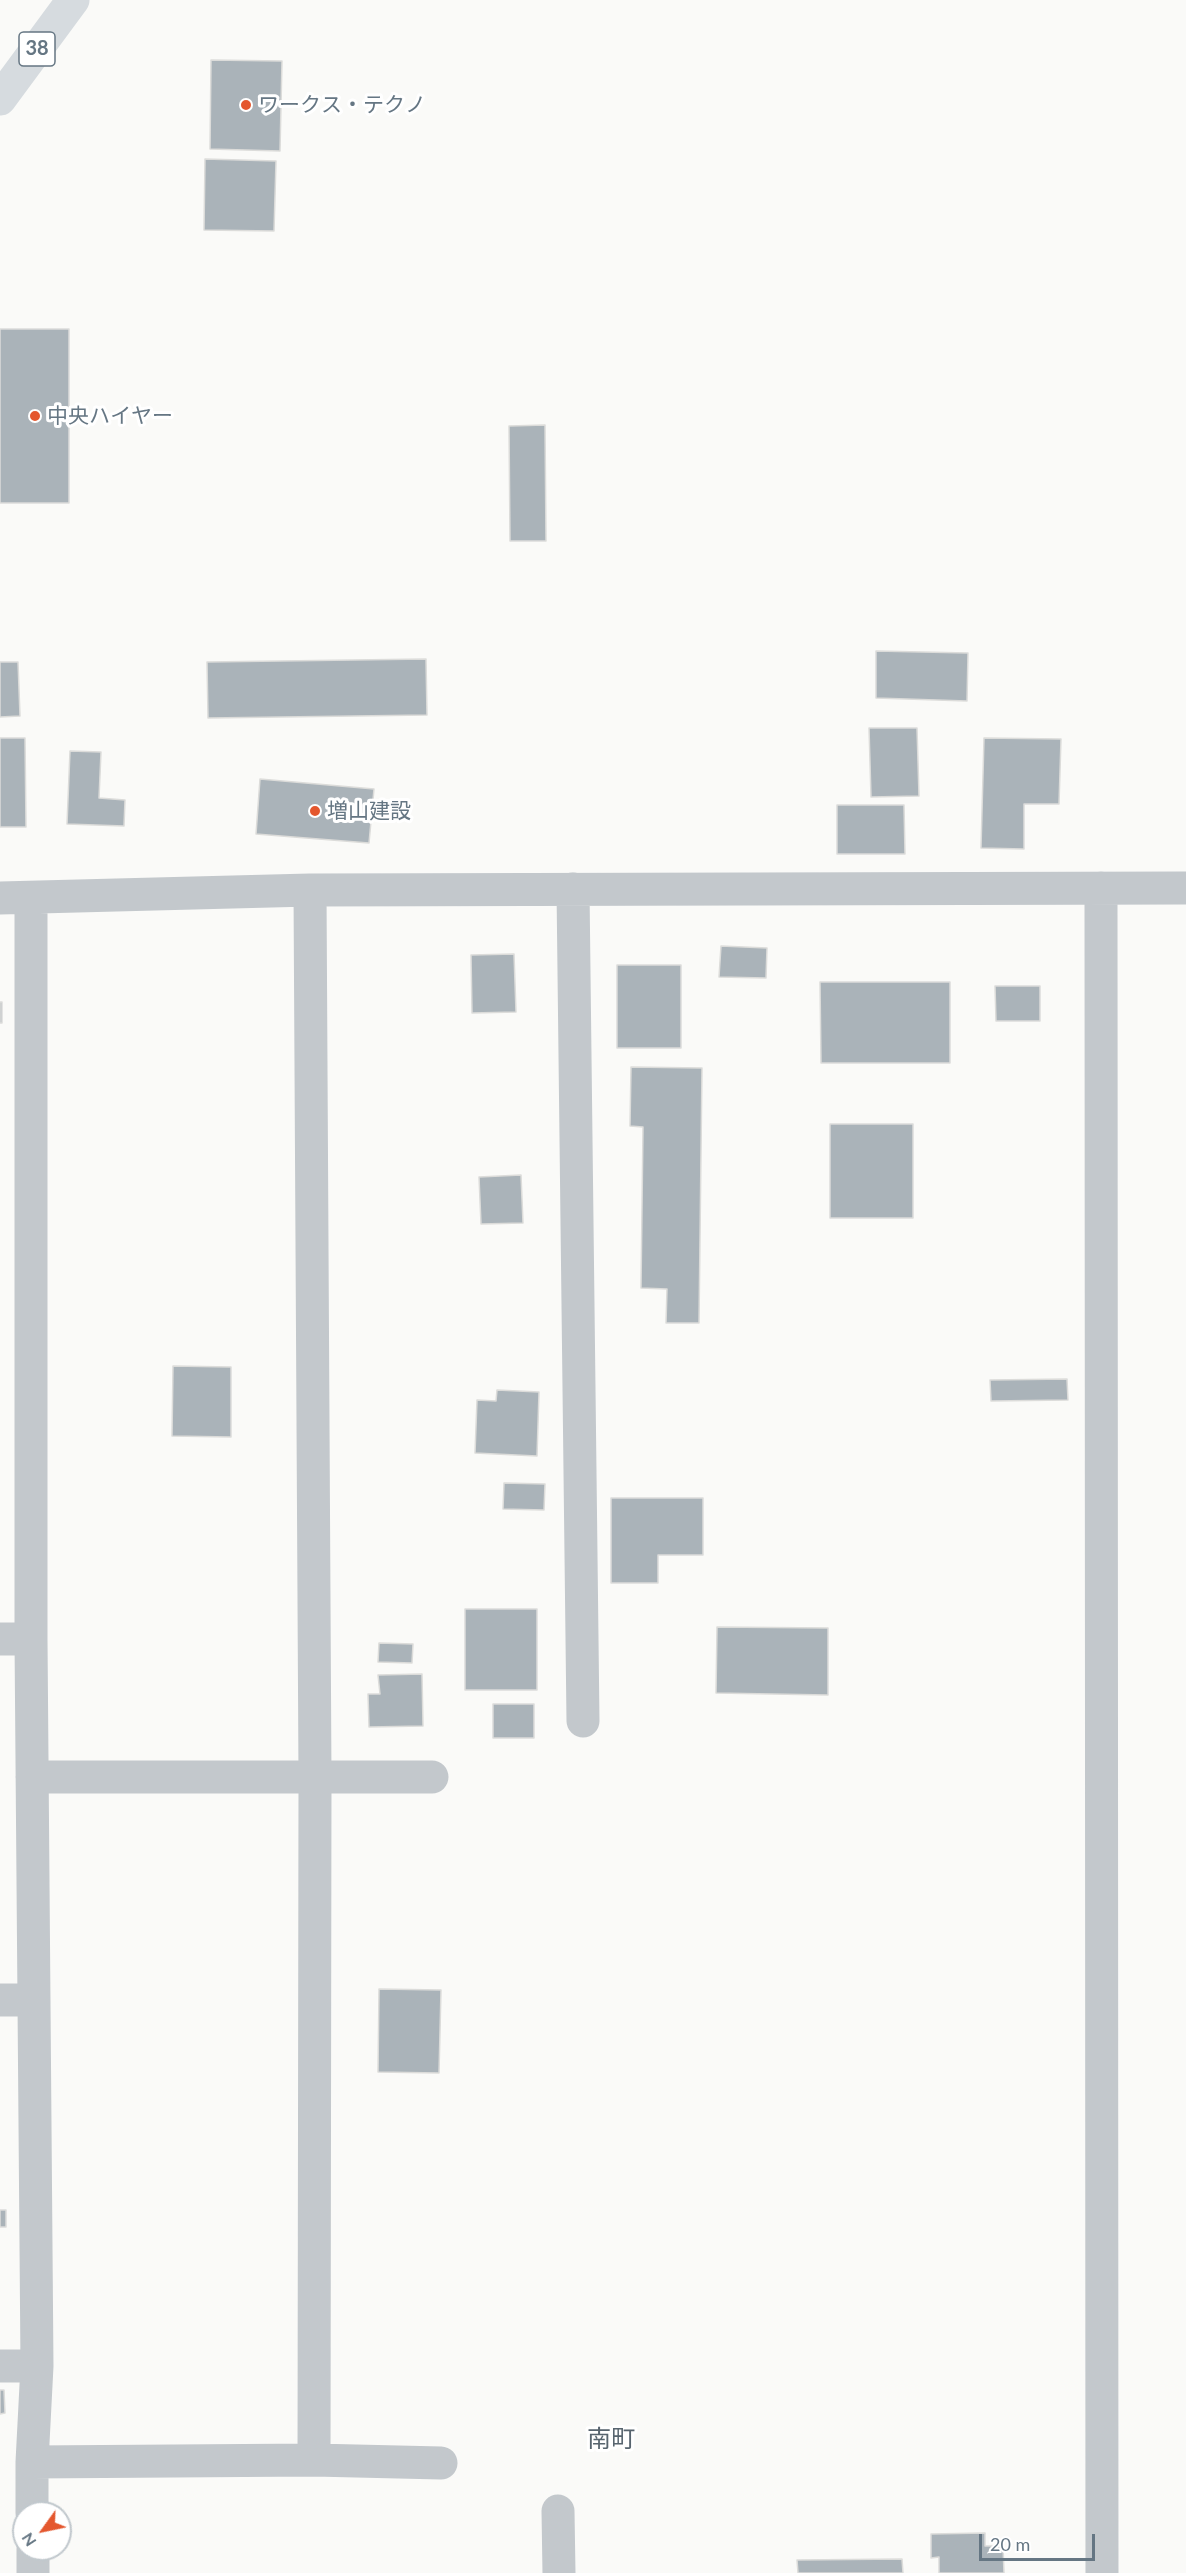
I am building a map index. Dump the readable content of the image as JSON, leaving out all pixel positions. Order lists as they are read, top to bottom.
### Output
{
  "streets": {
    "highway": ["38"]
  },
  "districts": ["南町"],
  "places": ["ワークス・テクノ", "中央ハイヤー", "増山建設"],
  "scale_bar": "20 m",
  "north": "bottom left"
}
